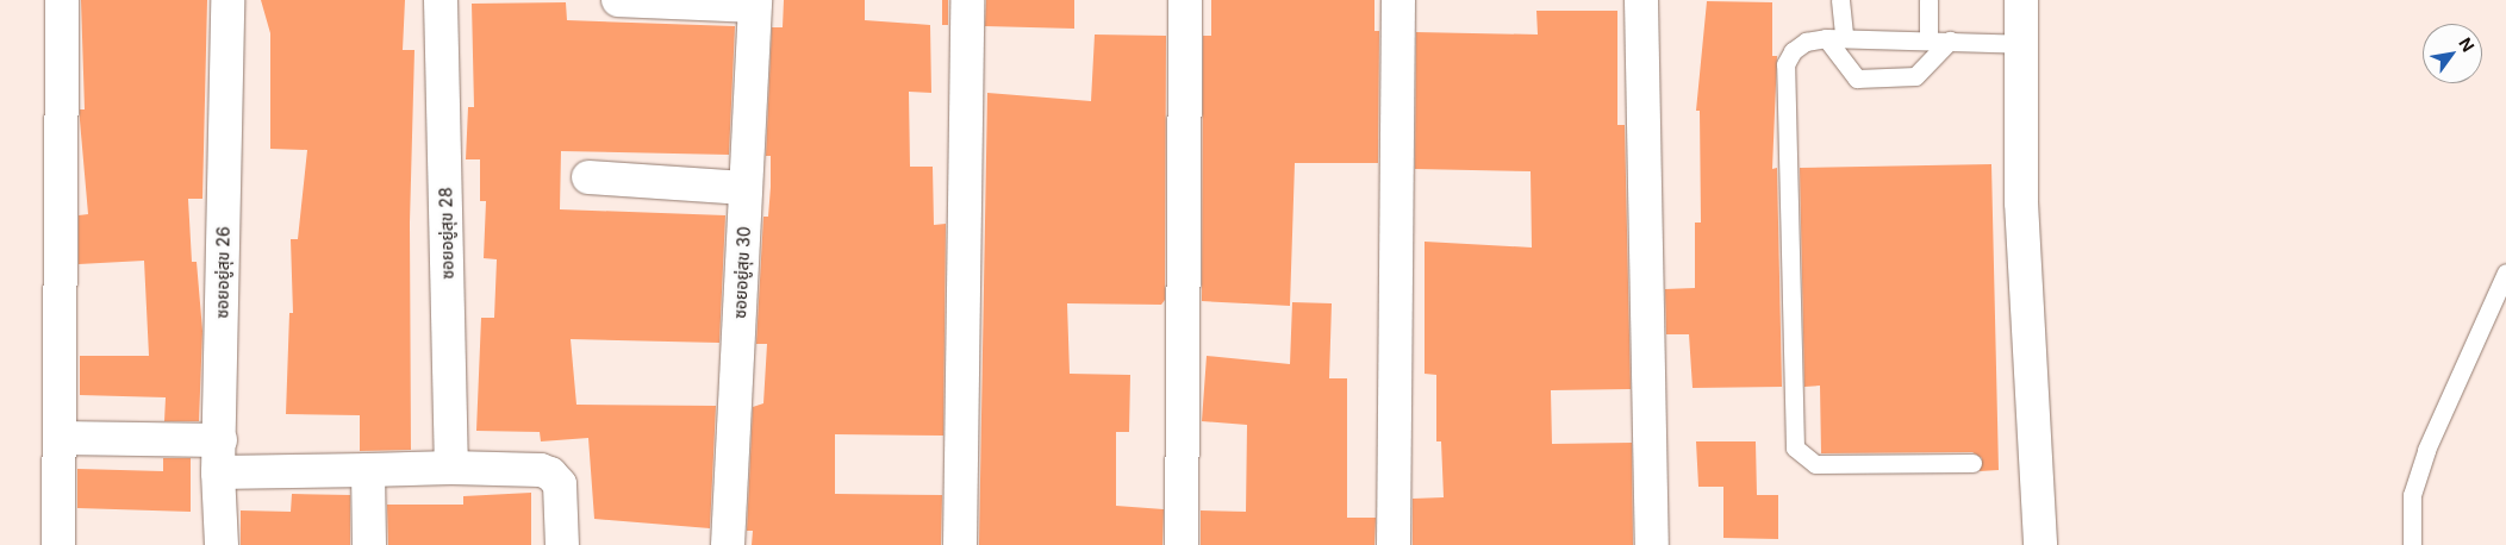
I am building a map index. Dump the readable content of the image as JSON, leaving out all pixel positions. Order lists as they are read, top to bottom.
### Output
{
  "streets": {
    "street": ["ซอยอยู่สุข 28", "ซอยอยู่สุข 26", "ซอยอยู่สุข 30"]
  },
  "north": "top right"
}
